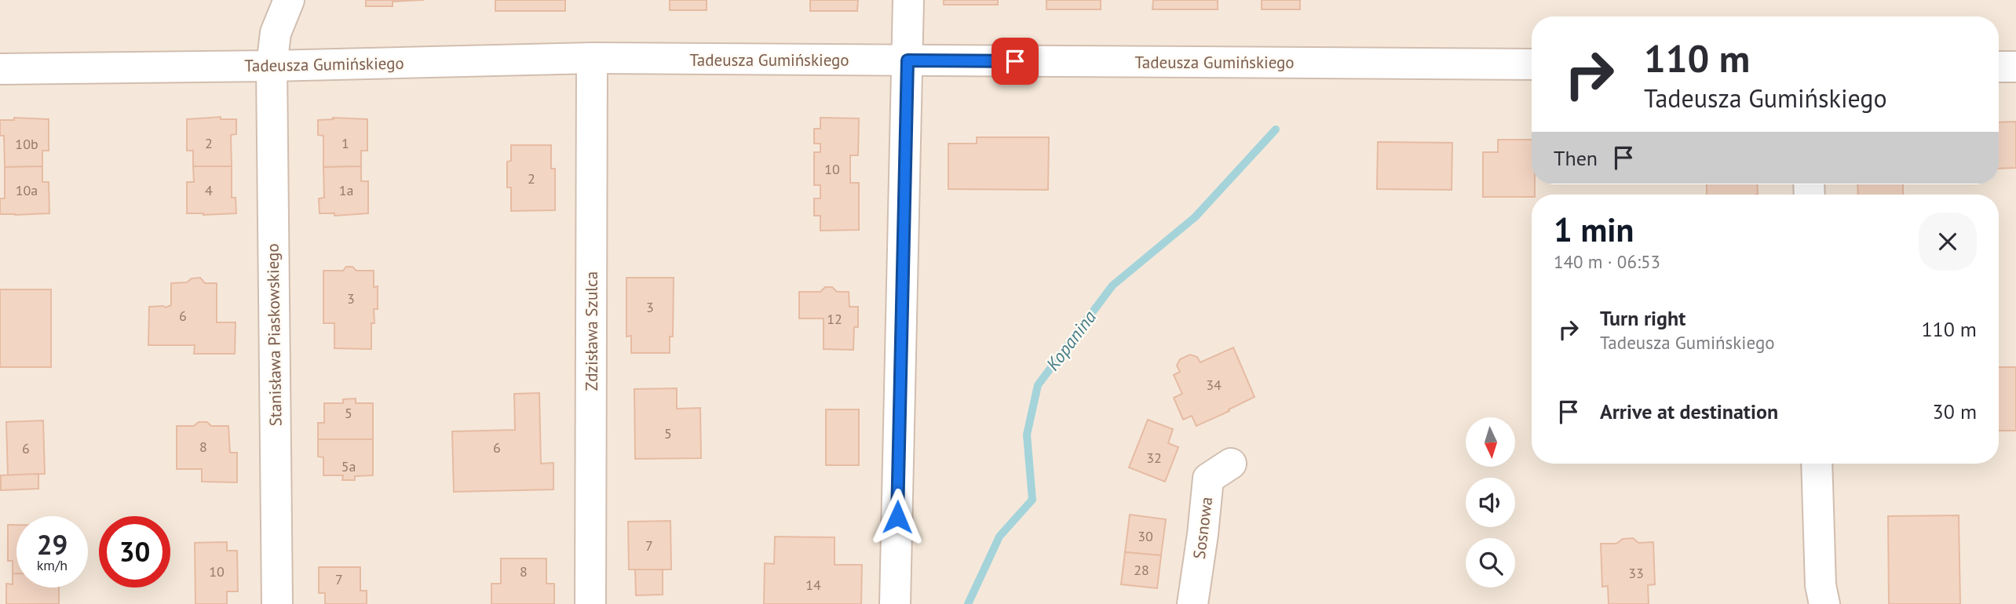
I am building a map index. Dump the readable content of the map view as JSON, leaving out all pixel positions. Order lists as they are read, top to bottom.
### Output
{
  "streets": {
    "street": [
      "Tadeusza Gumińskiego",
      "Zdzisława Szulca",
      "Stanisława Piaskowskiego",
      "Sosnowa"
    ]
  },
  "crossings": [
    ["Tadeusza Gumińskiego", "Zdzisława Szulca"],
    ["Tadeusza Gumińskiego", "Stanisława Piaskowskiego"]
  ],
  "water": ["Kopanina"],
  "house_numbers": [
    "2",
    "1",
    "10b",
    "10",
    "2",
    "10a",
    "4",
    "1a",
    "3",
    "3",
    "6",
    "12",
    "34",
    "5",
    "5",
    "8",
    "6",
    "6",
    "32",
    "5a",
    "30",
    "7",
    "28",
    "10",
    "8",
    "33",
    "7",
    "14"
  ],
  "north": "bottom",
  "page": {
    "turn": ["110 m", "Tadeusza Gumińskiego"],
    "then": "Then",
    "heading": ["1 min", "140 m · 06:53"],
    "list": [
      {
        "name": "Turn right",
        "note": "Tadeusza Gumińskiego",
        "value": "110 m"
      },
      {
        "name": "Arrive at destination",
        "value": "30 m"
      }
    ],
    "speed": "29 km/h",
    "limit": "30"
  }
}
